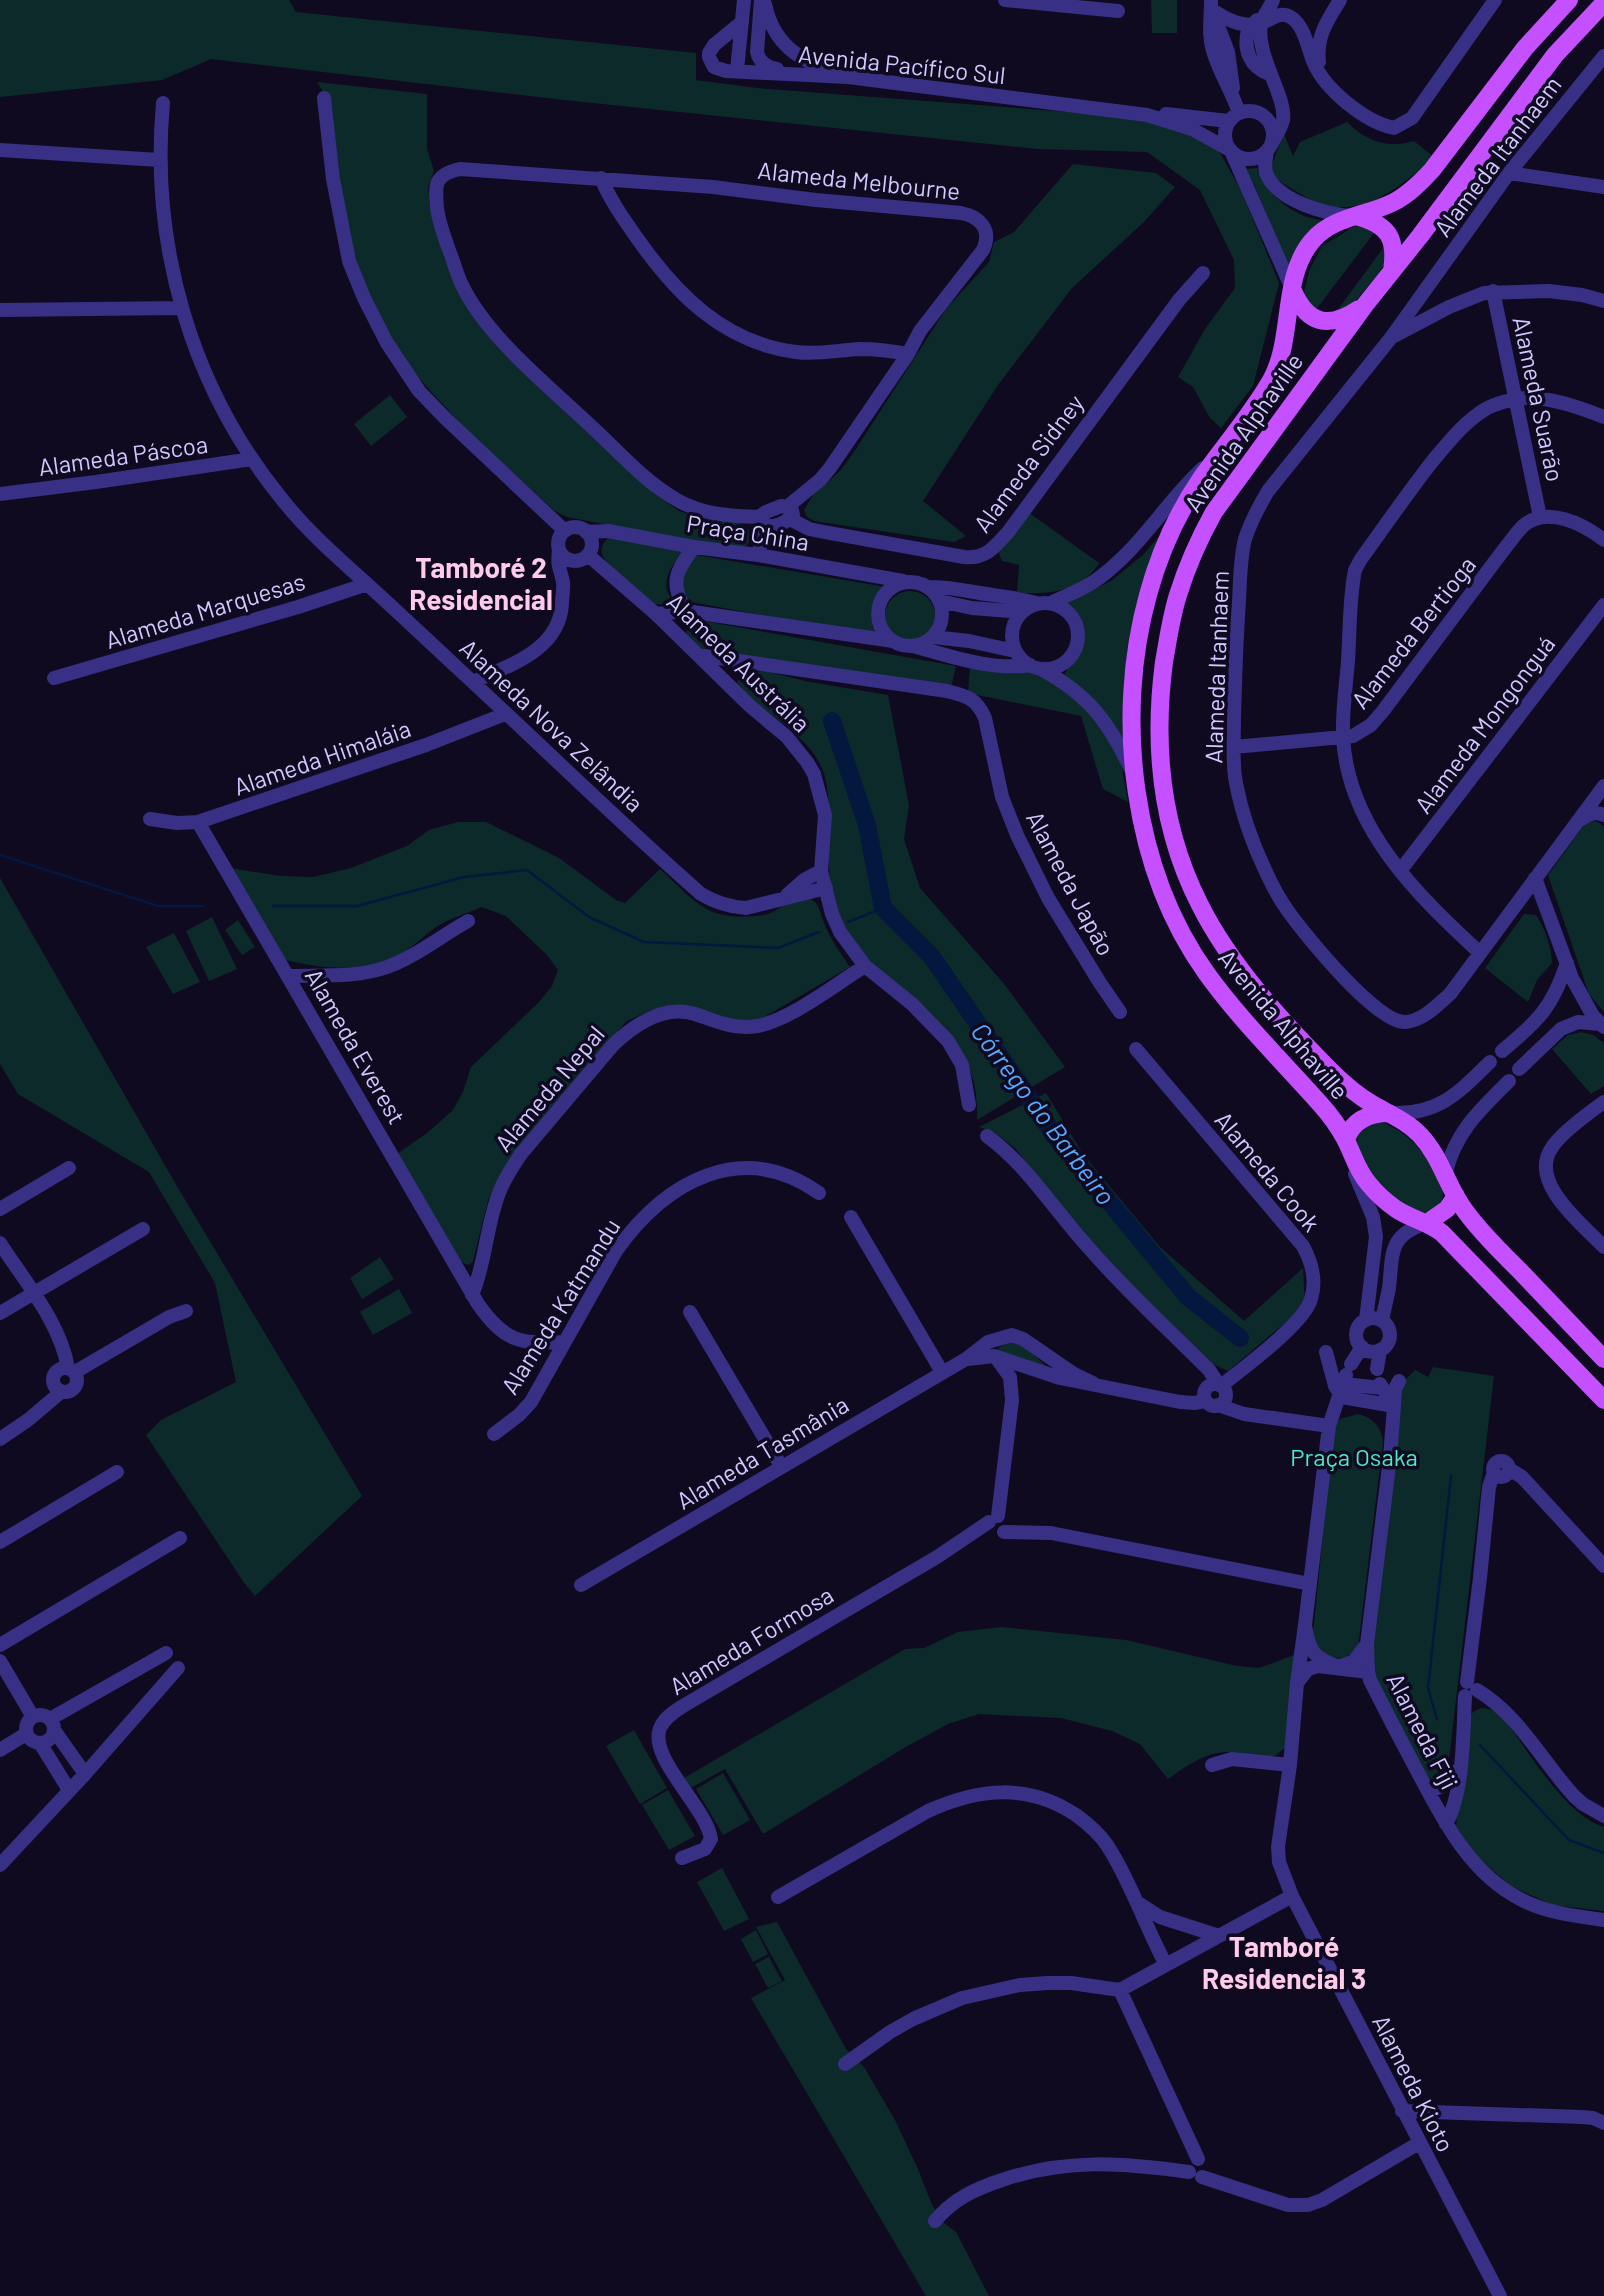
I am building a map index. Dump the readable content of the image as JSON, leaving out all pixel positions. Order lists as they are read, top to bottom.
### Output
{
  "streets": {
    "main road": ["Avenida Alphaville"],
    "street": [
      "Avenida Pacífico Sul",
      "Alameda Itanhaem",
      "Alameda Melbourne",
      "Alameda Suarão",
      "Alameda Páscoa",
      "Alameda Sidney",
      "Praça China",
      "Alameda Marquesas",
      "Alameda Bertioga",
      "Alameda Austrália",
      "Alameda Mongonguá",
      "Alameda Nova Zelândia",
      "Alameda Himaláia",
      "Alameda Japão",
      "Alameda Everest",
      "Alameda Nepal",
      "Alameda Cook",
      "Alameda Katmandu",
      "Alameda Tasmânia",
      "Alameda Formosa",
      "Alameda Fiji",
      "Alameda Kioto"
    ]
  },
  "crossings": [
    ["Alameda Itanhaem", "Alameda Bertioga"],
    ["Alameda Melbourne", "Alameda Sidney"],
    ["Alameda Suarão", "Alameda Bertioga"],
    ["Alameda Páscoa", "Alameda Nova Zelândia"],
    ["Praça China", "Alameda Austrália"],
    ["Alameda Marquesas", "Alameda Nova Zelândia"],
    ["Alameda Austrália", "Alameda Nova Zelândia"],
    ["Alameda Austrália", "Alameda Japão"],
    ["Alameda Austrália", "Alameda Nepal"],
    ["Alameda Nova Zelândia", "Alameda Himaláia"],
    ["Alameda Himaláia", "Alameda Everest"],
    ["Alameda Everest", "Alameda Nepal"],
    ["Alameda Everest", "Alameda Katmandu"],
    ["Alameda Cook", "Alameda Tasmânia"]
  ],
  "districts": ["Tamboré 2 Residencial", "Tamboré Residencial 3"],
  "water": ["Córrego do Barbeiro"],
  "parks": ["Praça Osaka"]
}
